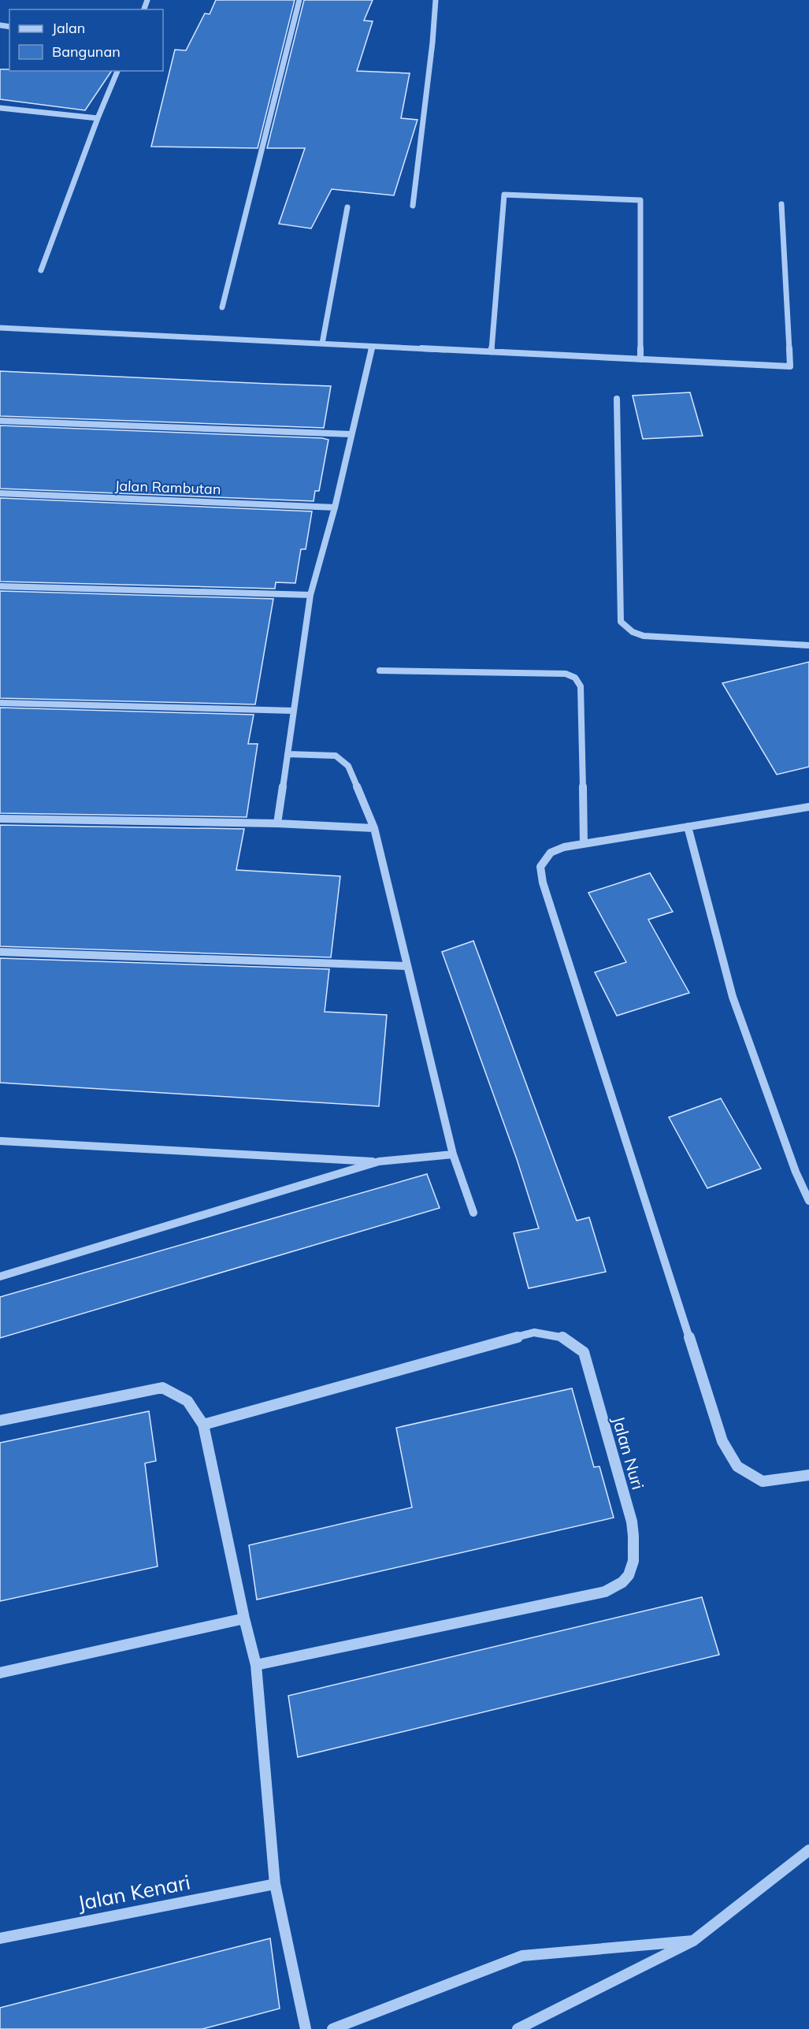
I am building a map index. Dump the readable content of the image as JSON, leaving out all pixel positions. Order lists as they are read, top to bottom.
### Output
{
  "streets": {
    "street": ["Jalan Rambutan", "Jalan Nuri", "Jalan Kenari"]
  },
  "legend": ["Jalan", "Bangunan"]
}
